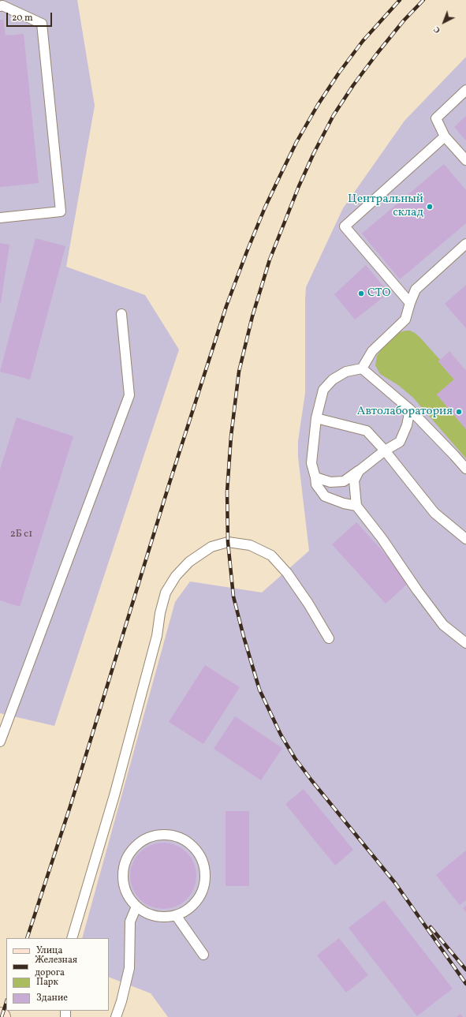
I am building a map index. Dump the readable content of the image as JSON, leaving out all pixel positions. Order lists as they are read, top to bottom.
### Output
{
  "places": ["Центральный склад", "СТО", "Автолаборатория"],
  "house_numbers": ["2Б с1"],
  "legend": [
    "Улица",
    "Железная дорога",
    "Парк",
    "Здание"
  ],
  "scale_bar": "20 m",
  "north": "bottom left"
}
